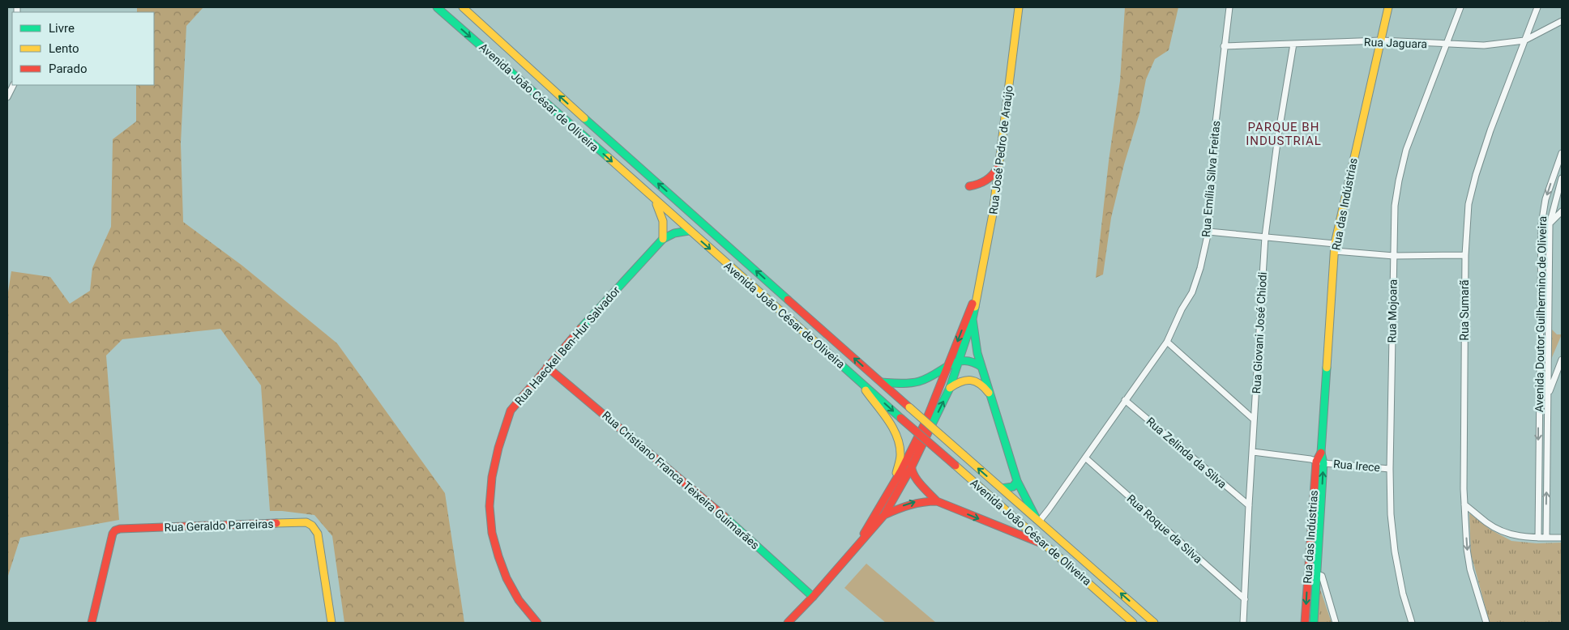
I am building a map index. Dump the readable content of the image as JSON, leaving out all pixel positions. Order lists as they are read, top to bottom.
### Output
{
  "streets": {
    "street": [
      "Rua Jaguara",
      "Avenida João César de Oliveira",
      "Rua José Pedro de Araújo",
      "Rua Emília Silva Freitas",
      "Rua das Indústrias",
      "Rua Sumarã",
      "Rua Mojoara",
      "Avenida Doutor Guilhermino de Oliveira",
      "Rua Giovani José Chiodi",
      "Rua Haeckel Ben-Hur Salvador",
      "Rua Zelinda da Silva",
      "Rua Irece",
      "Rua Cristiano Franca Teixeira Guimarães",
      "Rua Geraldo Parreiras",
      "Rua Roque da Silva"
    ]
  },
  "crossings": [
    ["Rua Jaguara", "Rua Emília Silva Freitas"],
    ["Rua Jaguara", "Rua das Indústrias"],
    ["Rua Jaguara", "Rua Sumarã"],
    ["Rua Jaguara", "Rua Mojoara"],
    ["Rua Jaguara", "Rua Giovani José Chiodi"],
    ["Avenida João César de Oliveira", "Rua José Pedro de Araújo"],
    ["Avenida João César de Oliveira", "Rua Emília Silva Freitas"],
    ["Avenida João César de Oliveira", "Rua Haeckel Ben-Hur Salvador"],
    ["Rua José Pedro de Araújo", "Rua Emília Silva Freitas"],
    ["Rua Emília Silva Freitas", "Rua Zelinda da Silva"],
    ["Rua Emília Silva Freitas", "Rua Roque da Silva"],
    ["Rua das Indústrias", "Rua Irece"],
    ["Rua Mojoara", "Rua Irece"],
    ["Rua Giovani José Chiodi", "Rua Zelinda da Silva"],
    ["Rua Giovani José Chiodi", "Rua Irece"],
    ["Rua Giovani José Chiodi", "Rua Roque da Silva"],
    ["Rua Haeckel Ben-Hur Salvador", "Rua Cristiano Franca Teixeira Guimarães"]
  ],
  "districts": ["PARQUE BH INDUSTRIAL"],
  "legend": ["Livre", "Lento", "Parado"]
}
